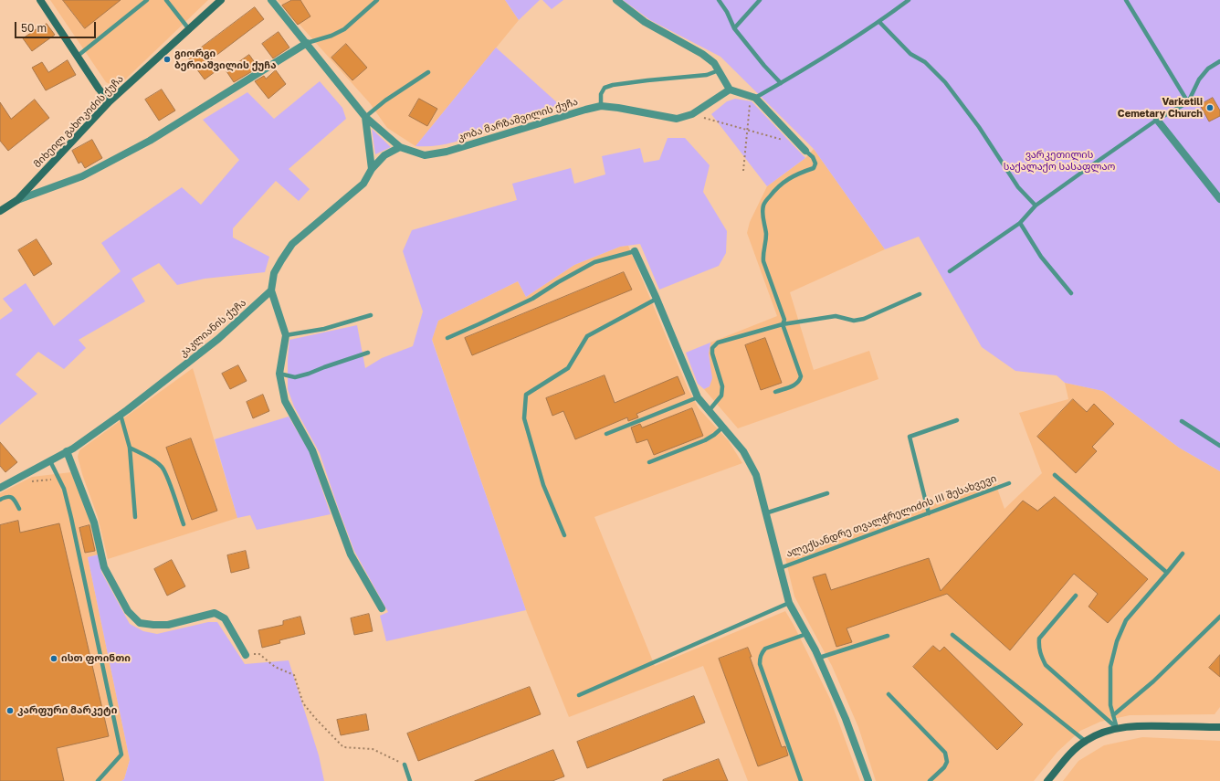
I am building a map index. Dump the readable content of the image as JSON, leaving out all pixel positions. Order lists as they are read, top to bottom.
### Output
{
  "streets": {
    "street": [
      "კობა მარზაშვილის ქუჩა",
      "მიხეილ გახოკიძის ქუჩა",
      "კაკლიანის ქუჩა",
      "ალექსანდრე თვალჭრელიძის III შესახვევი"
    ]
  },
  "parks": ["ვარკეთილის საქალაქო სასაფლაო"],
  "places": [
    "გიორგი ბერიაშვილის ქუჩა",
    "Varketili Cemetary Church",
    "ისთ ფოინთი",
    "კარფური მარკეტი"
  ],
  "scale_bar": "50 m"
}
